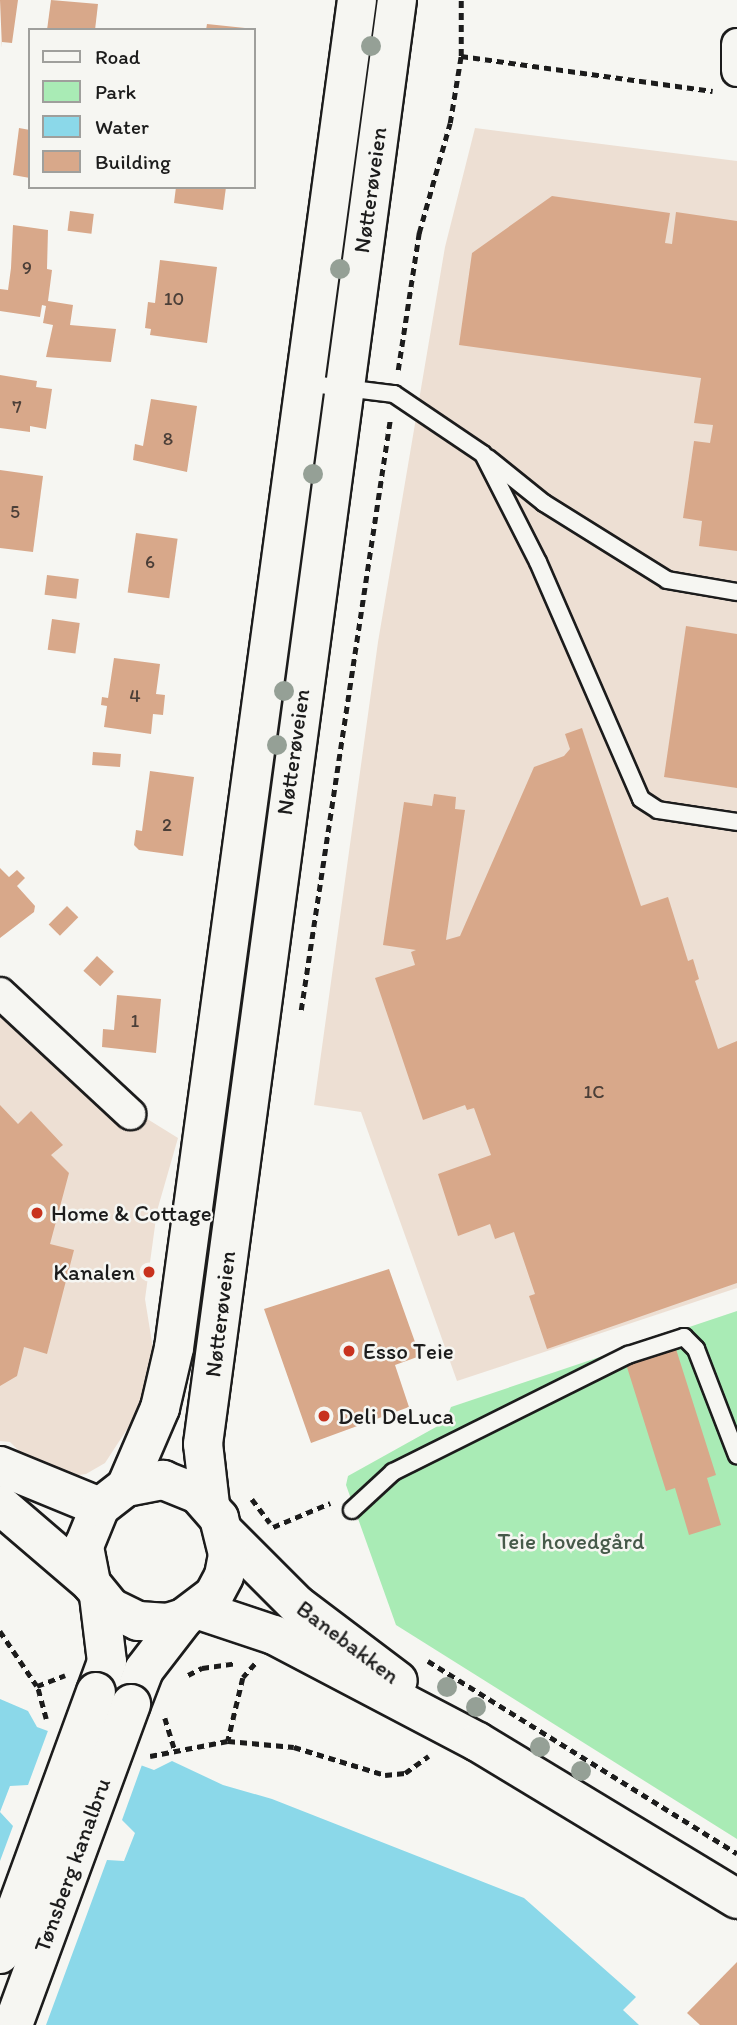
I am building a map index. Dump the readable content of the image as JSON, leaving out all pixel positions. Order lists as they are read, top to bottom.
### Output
{
  "streets": {
    "main road": ["Nøtterøveien", "Banebakken", "Tønsberg kanalbru"]
  },
  "crossings": [
    ["Nøtterøveien", "Banebakken"]
  ],
  "parks": ["Teie hovedgård"],
  "places": [
    "Home & Cottage",
    "Kanalen",
    "Esso Teie",
    "Deli DeLuca"
  ],
  "house_numbers": [
    "9",
    "10",
    "7",
    "8",
    "5",
    "6",
    "4",
    "2",
    "1",
    "1C"
  ],
  "legend": [
    "Road",
    "Park",
    "Water",
    "Building"
  ]
}
